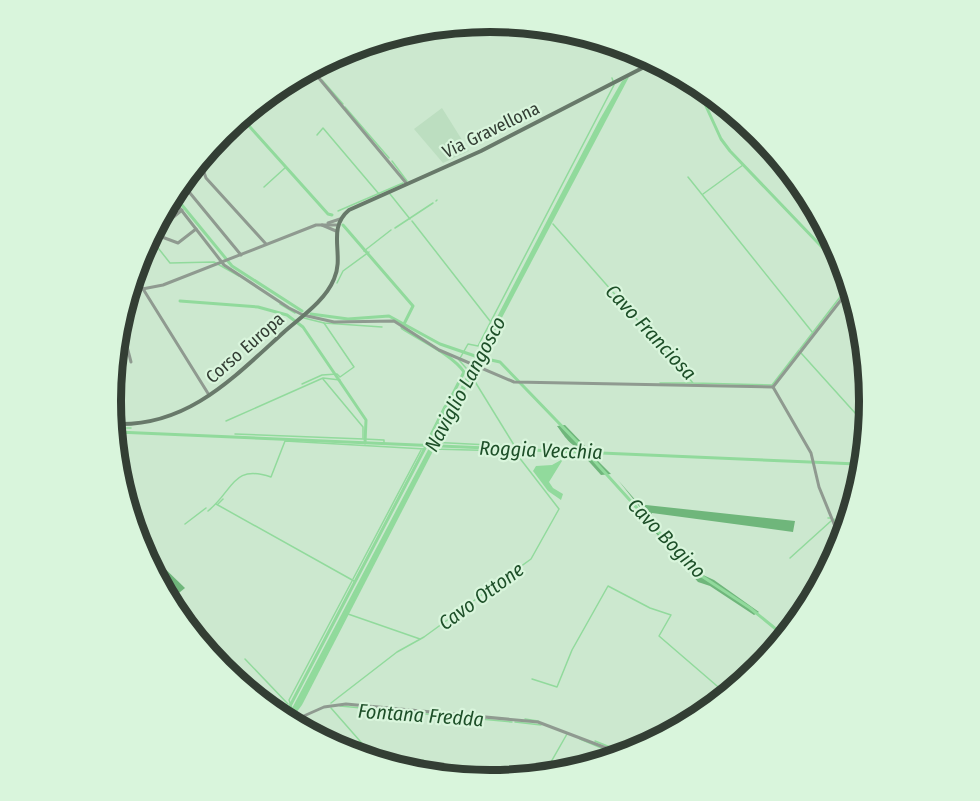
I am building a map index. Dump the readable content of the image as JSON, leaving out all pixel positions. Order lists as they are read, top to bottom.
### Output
{
  "streets": {
    "main road": ["Via Gravellona", "Corso Europa"]
  },
  "crossings": [
    ["Via Gravellona", "Corso Europa"]
  ],
  "water": [
    "Cavo Franciosa",
    "Naviglio Langosco",
    "Roggia Vecchia",
    "Cavo Bogino",
    "Cavo Ottone",
    "Fontana Fredda"
  ]
}
